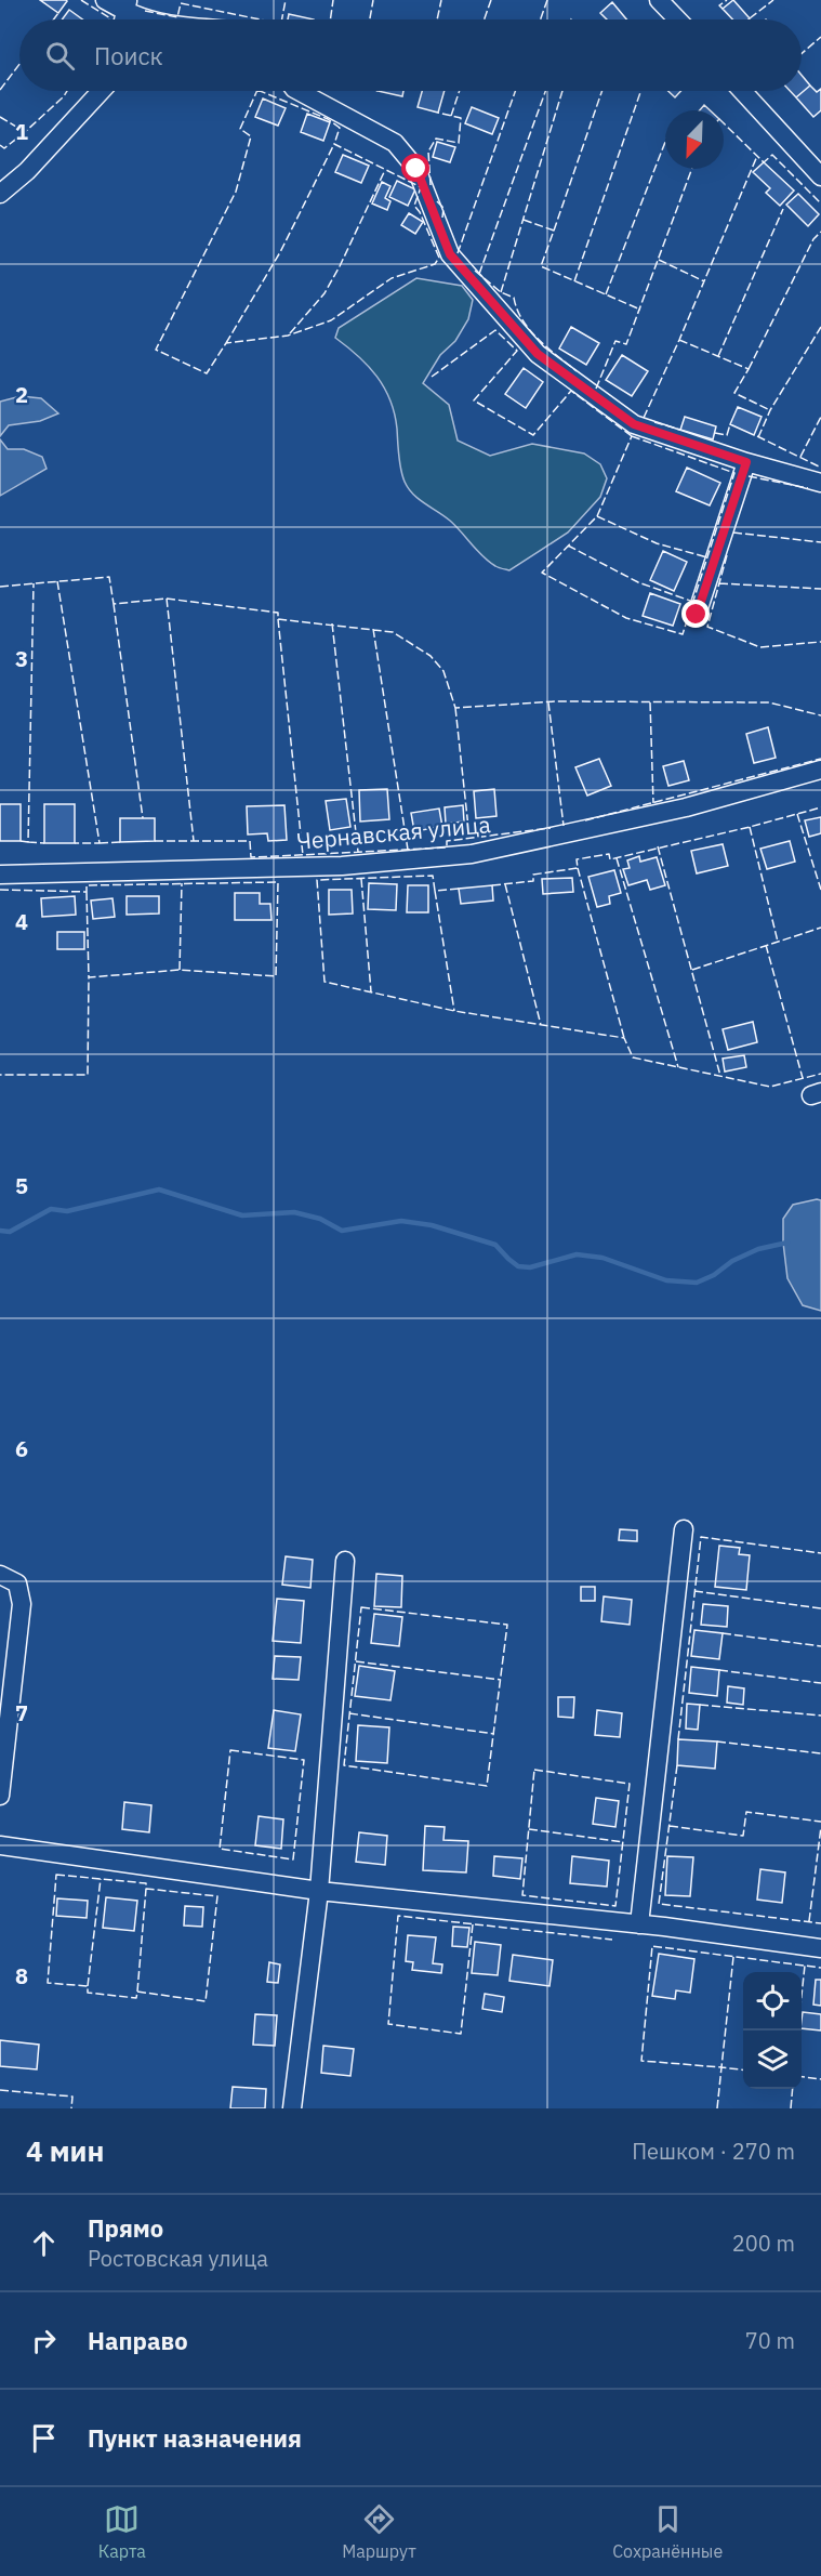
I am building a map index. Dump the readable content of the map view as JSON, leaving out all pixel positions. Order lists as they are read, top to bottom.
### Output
{
  "streets": {
    "street": ["Чернавская улица"]
  },
  "north": "bottom left",
  "page": {
    "search": "Поиск",
    "heading": ["4 мин", "Пешком · 270 m"],
    "list": [
      ["Прямо", "Ростовская улица", "200 m"],
      ["Направо", "70 m"],
      "Пункт назначения"
    ],
    "nav": ["Карта", "Маршрут", "Сохранённые"]
  },
  "grid": {
    "rows": [
      "1",
      "2",
      "3",
      "4",
      "5",
      "6",
      "7",
      "8"
    ]
  }
}
